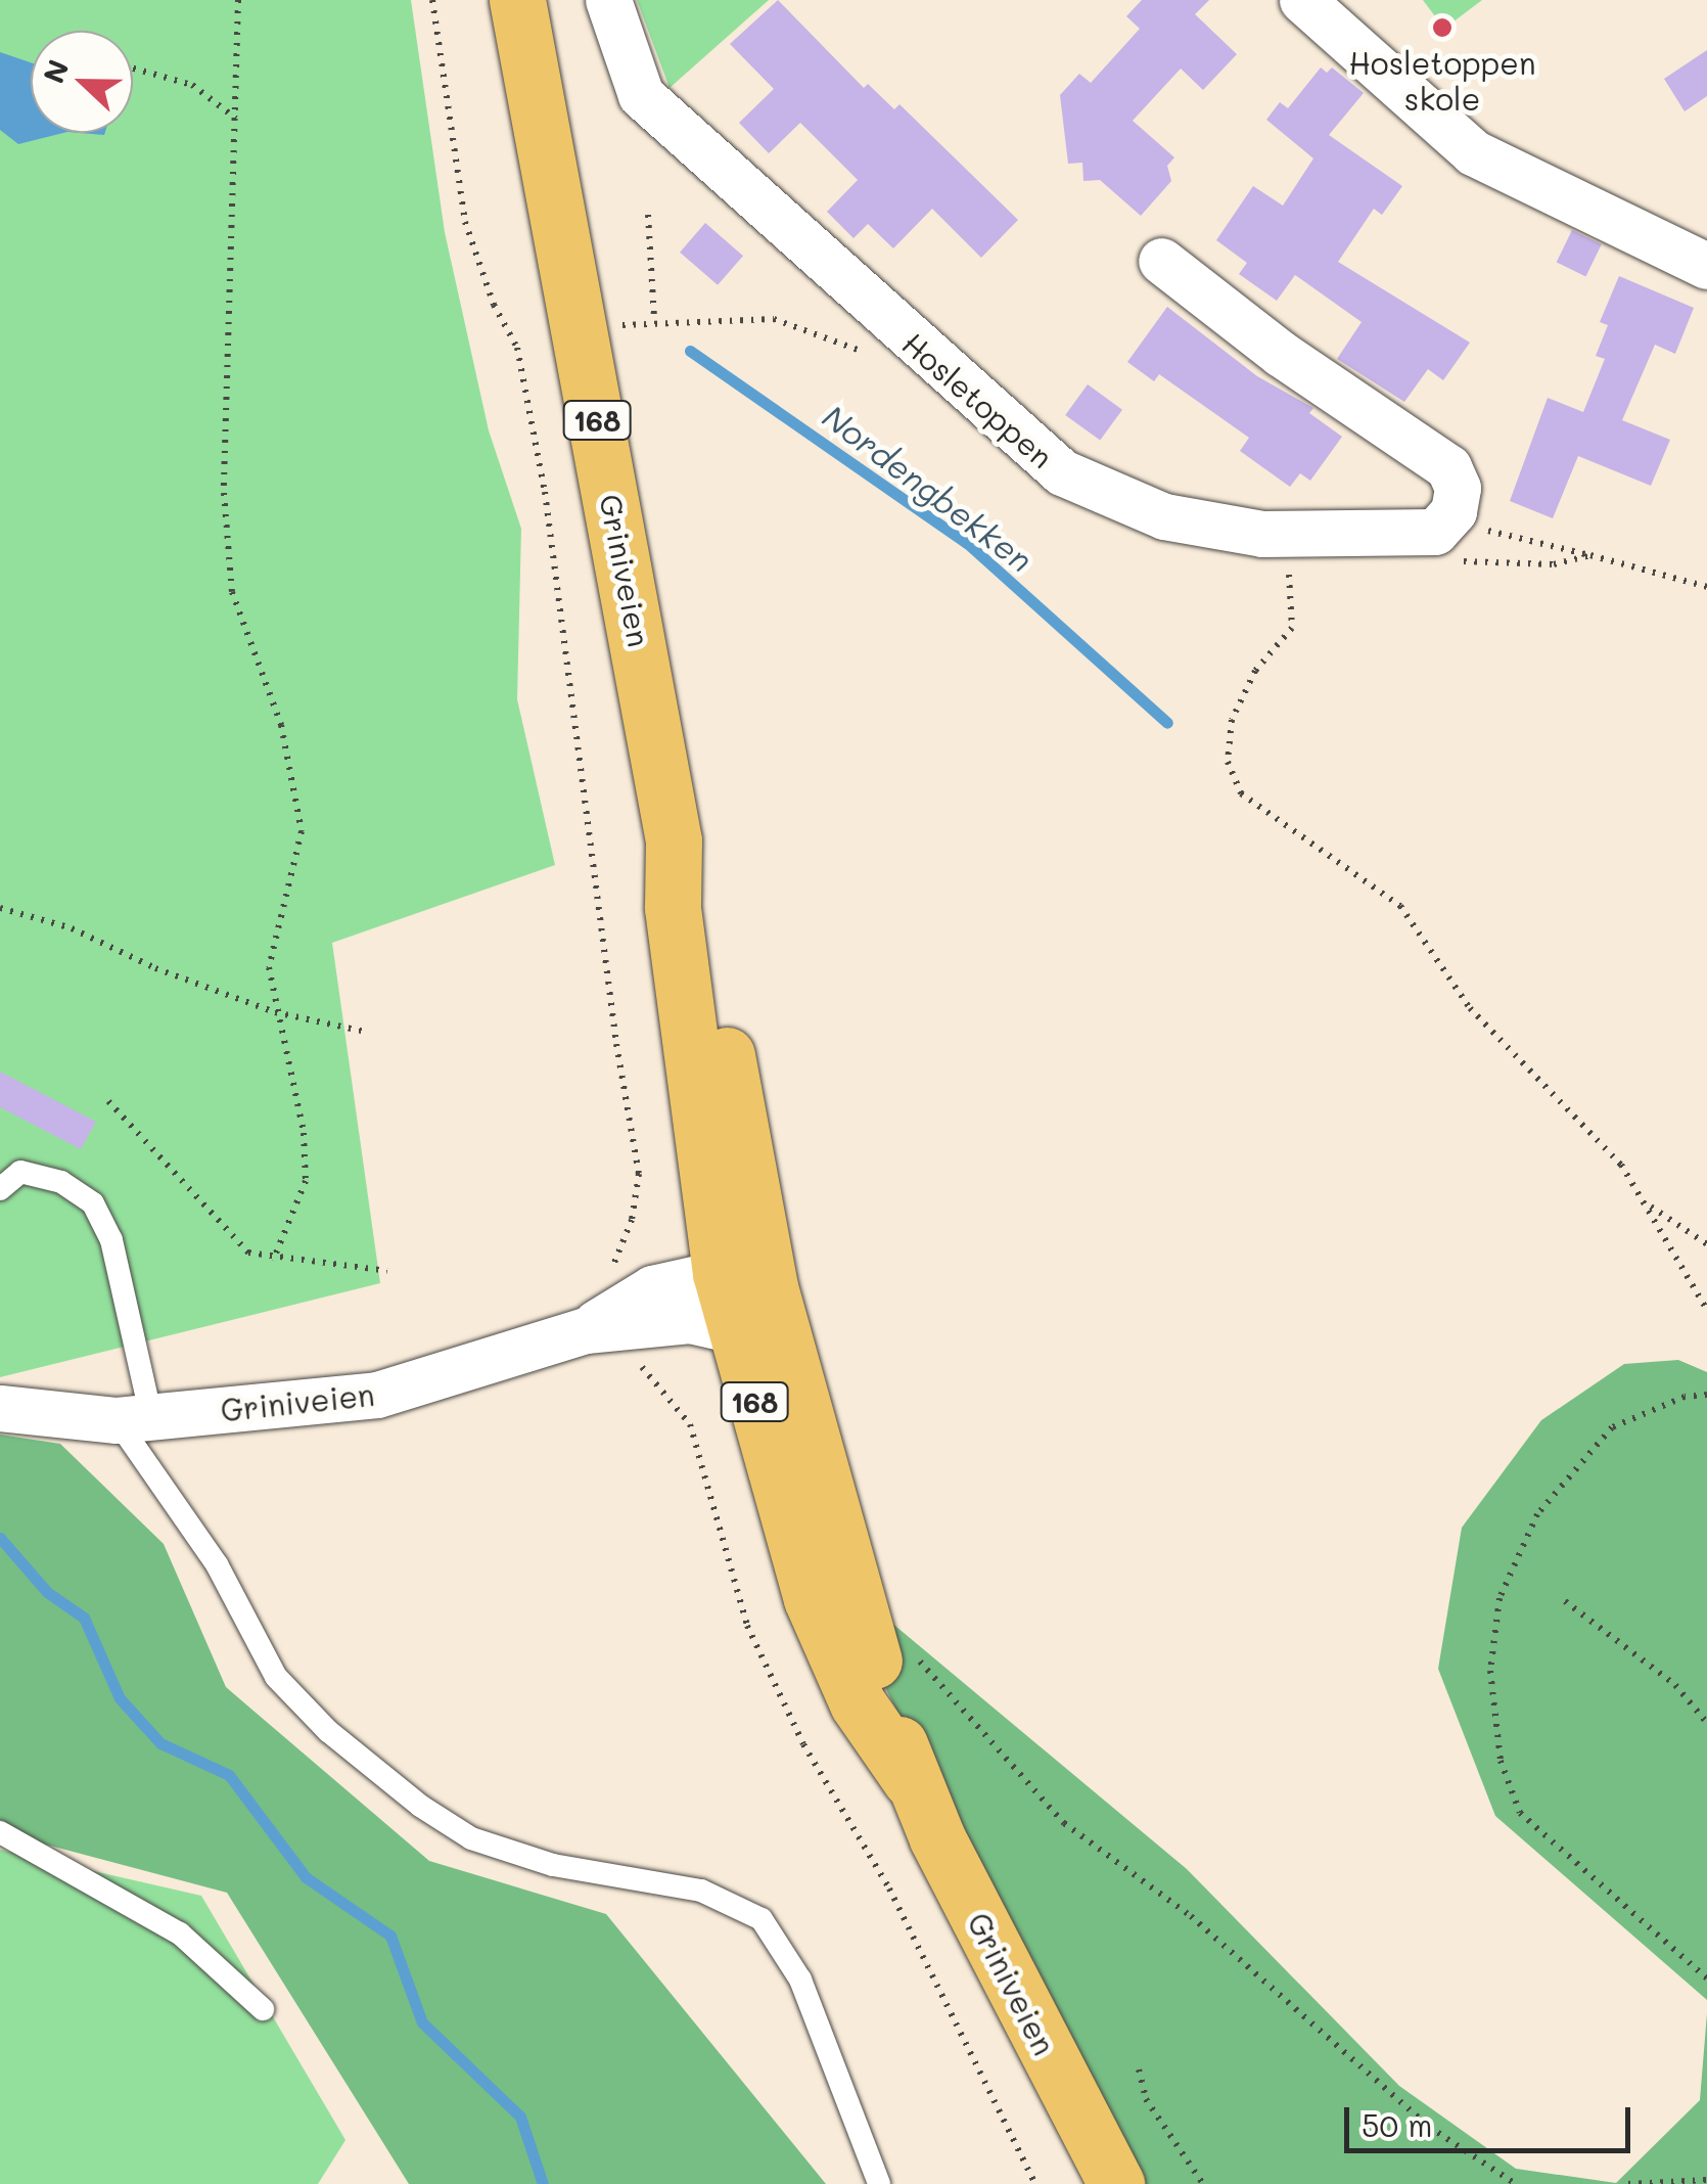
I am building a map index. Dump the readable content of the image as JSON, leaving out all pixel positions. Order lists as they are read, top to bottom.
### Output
{
  "streets": {
    "main road": ["168", "Griniveien"],
    "street": ["Hosletoppen"]
  },
  "water": ["Nordengbekken"],
  "places": ["Hosletoppen skole"],
  "scale_bar": "50 m",
  "north": "left"
}
